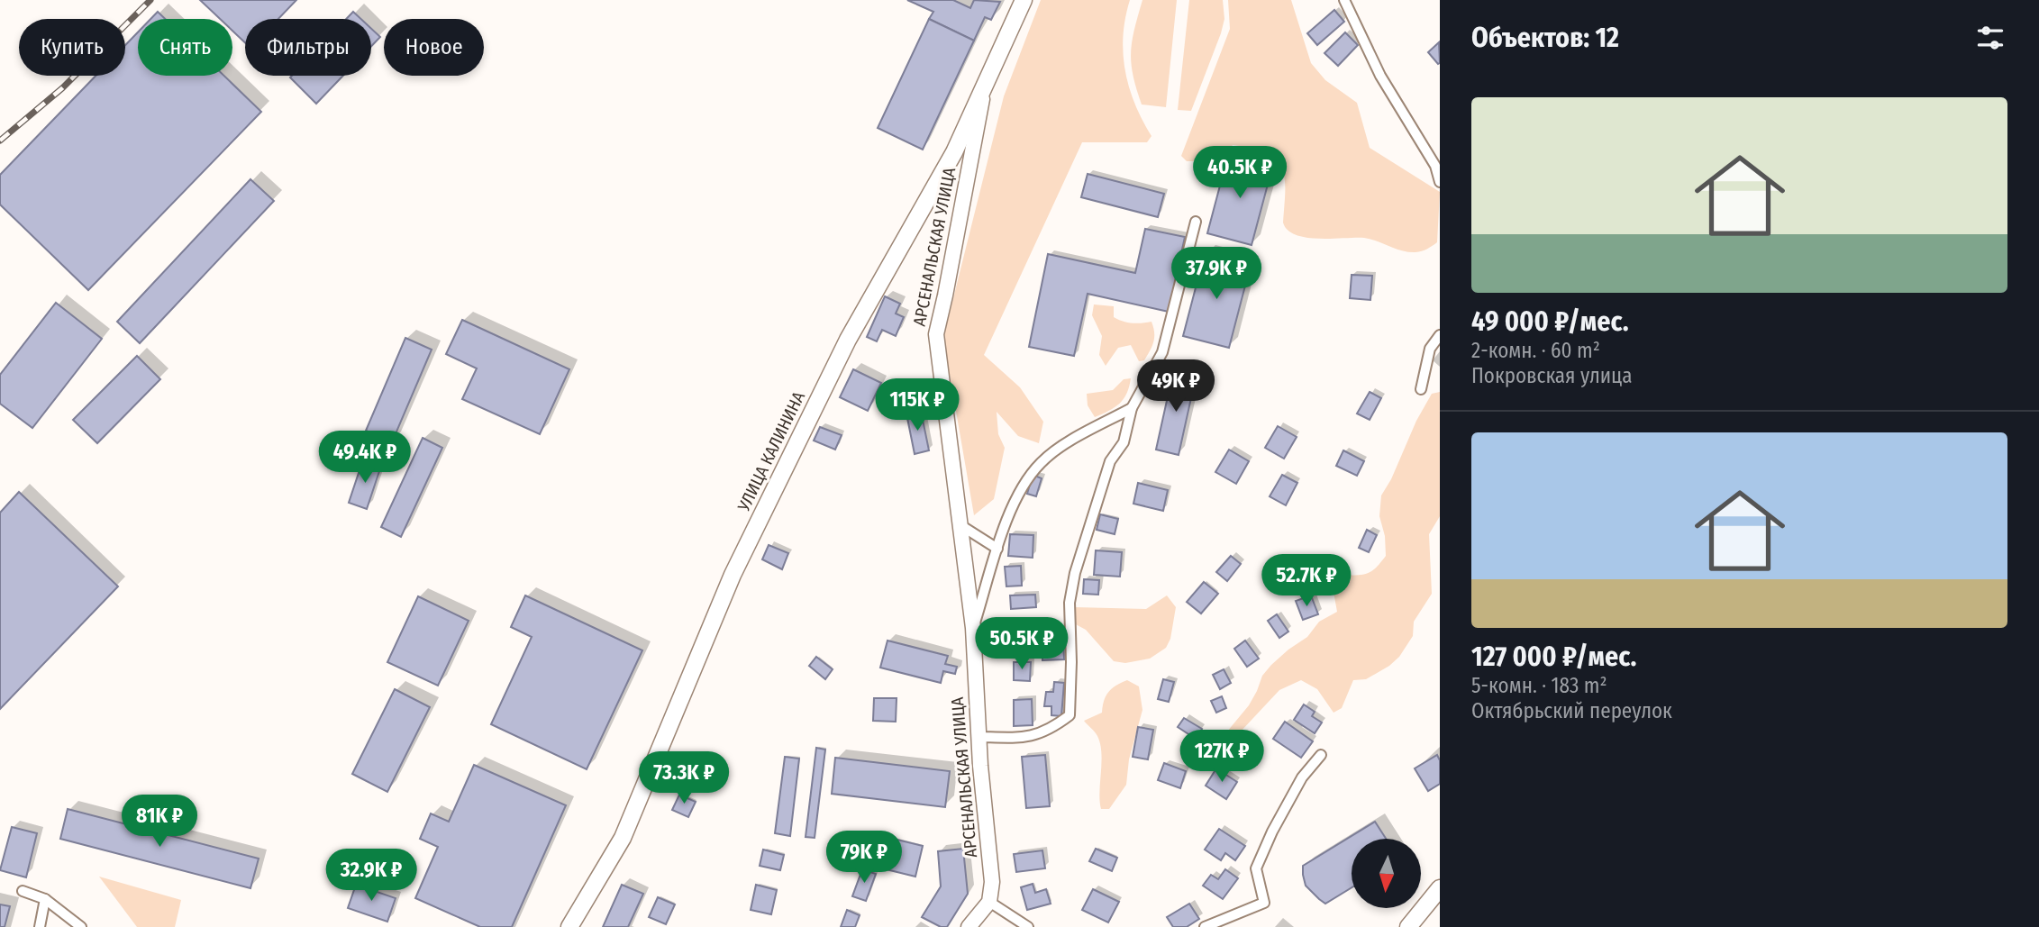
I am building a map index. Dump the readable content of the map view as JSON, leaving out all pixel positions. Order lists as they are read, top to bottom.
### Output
{
  "streets": {
    "main road": ["УЛИЦА КАЛИНИНА"],
    "street": ["АРСЕНАЛЬСКАЯ УЛИЦА"]
  },
  "crossings": [
    ["АРСЕНАЛЬСКАЯ УЛИЦА", "УЛИЦА КАЛИНИНА"]
  ],
  "north": "bottom",
  "page": {
    "heading": "Объектов: 12",
    "chip": [
      "Купить",
      "Снять",
      "Фильтры",
      "Новое"
    ],
    "list": [
      {
        "name": "49 000 ₽/мес.",
        "note": "2-комн. · 60 m² · Покровская улица"
      },
      {
        "name": "127 000 ₽/мес.",
        "note": "5-комн. · 183 m² · Октябрьский переулок"
      }
    ],
    "price": [
      "40.5K ₽",
      "37.9K ₽",
      "49K ₽",
      "115K ₽",
      "49.4K ₽",
      "52.7K ₽",
      "50.5K ₽",
      "127K ₽",
      "73.3K ₽",
      "81K ₽",
      "79K ₽",
      "32.9K ₽"
    ]
  }
}
